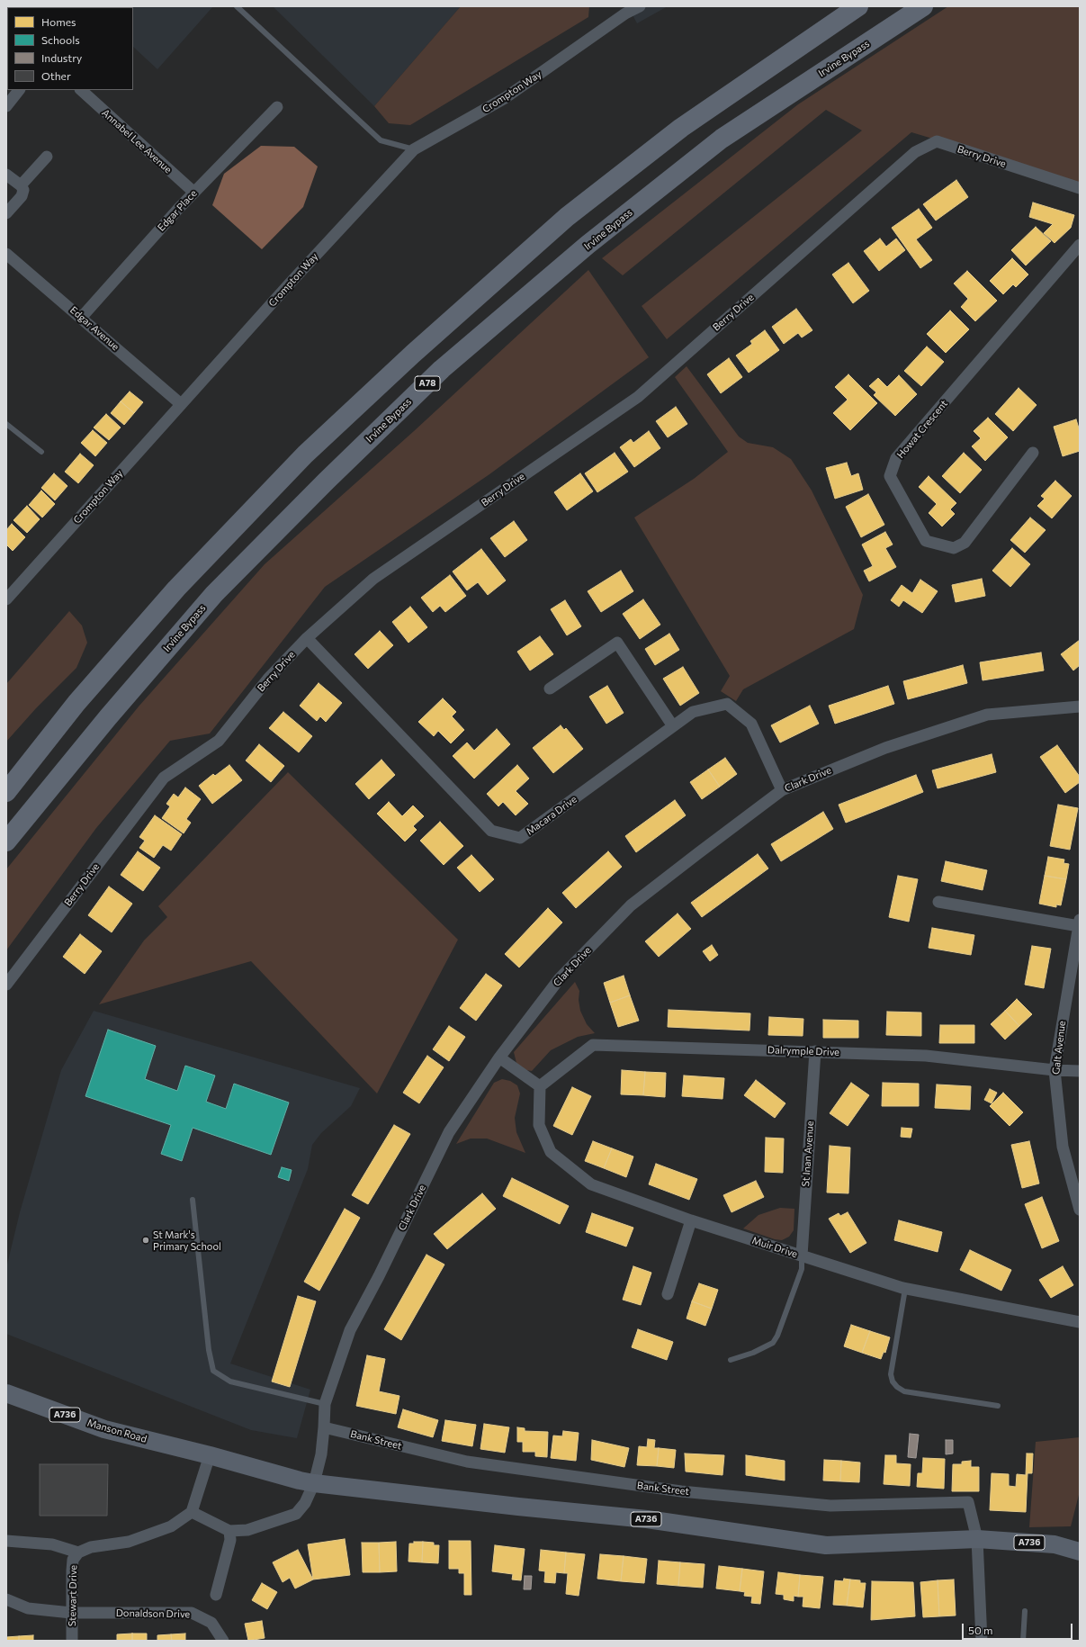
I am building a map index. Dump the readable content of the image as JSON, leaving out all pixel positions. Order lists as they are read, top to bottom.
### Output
{
  "streets": {
    "highway": ["Irvine Bypass", "A78"],
    "main road": ["A736", "Manson Road"],
    "street": [
      "Crompton Way",
      "Annabel Lee Avenue",
      "Berry Drive",
      "Edgar Place",
      "Edgar Avenue",
      "Howat Crescent",
      "Clark Drive",
      "Macara Drive",
      "Galt Avenue",
      "Dalrymple Drive",
      "St Inan Avenue",
      "Muir Drive",
      "Bank Street",
      "Stewart Drive",
      "Donaldson Drive"
    ]
  },
  "crossings": [
    ["Crompton Way", "Edgar Avenue"],
    ["Annabel Lee Avenue", "Edgar Place"],
    ["Berry Drive", "Macara Drive"],
    ["Edgar Place", "Edgar Avenue"],
    ["Clark Drive", "Macara Drive"],
    ["Clark Drive", "A736"],
    ["Clark Drive", "Bank Street"],
    ["Galt Avenue", "Dalrymple Drive"],
    ["Dalrymple Drive", "St Inan Avenue"],
    ["Dalrymple Drive", "Muir Drive"],
    ["St Inan Avenue", "Muir Drive"],
    ["A736", "Manson Road"],
    ["A736", "Bank Street"],
    ["Stewart Drive", "Donaldson Drive"]
  ],
  "places": ["St Mark's Primary School"],
  "legend": [
    "Homes",
    "Schools",
    "Industry",
    "Other"
  ],
  "scale_bar": "50 m"
}
